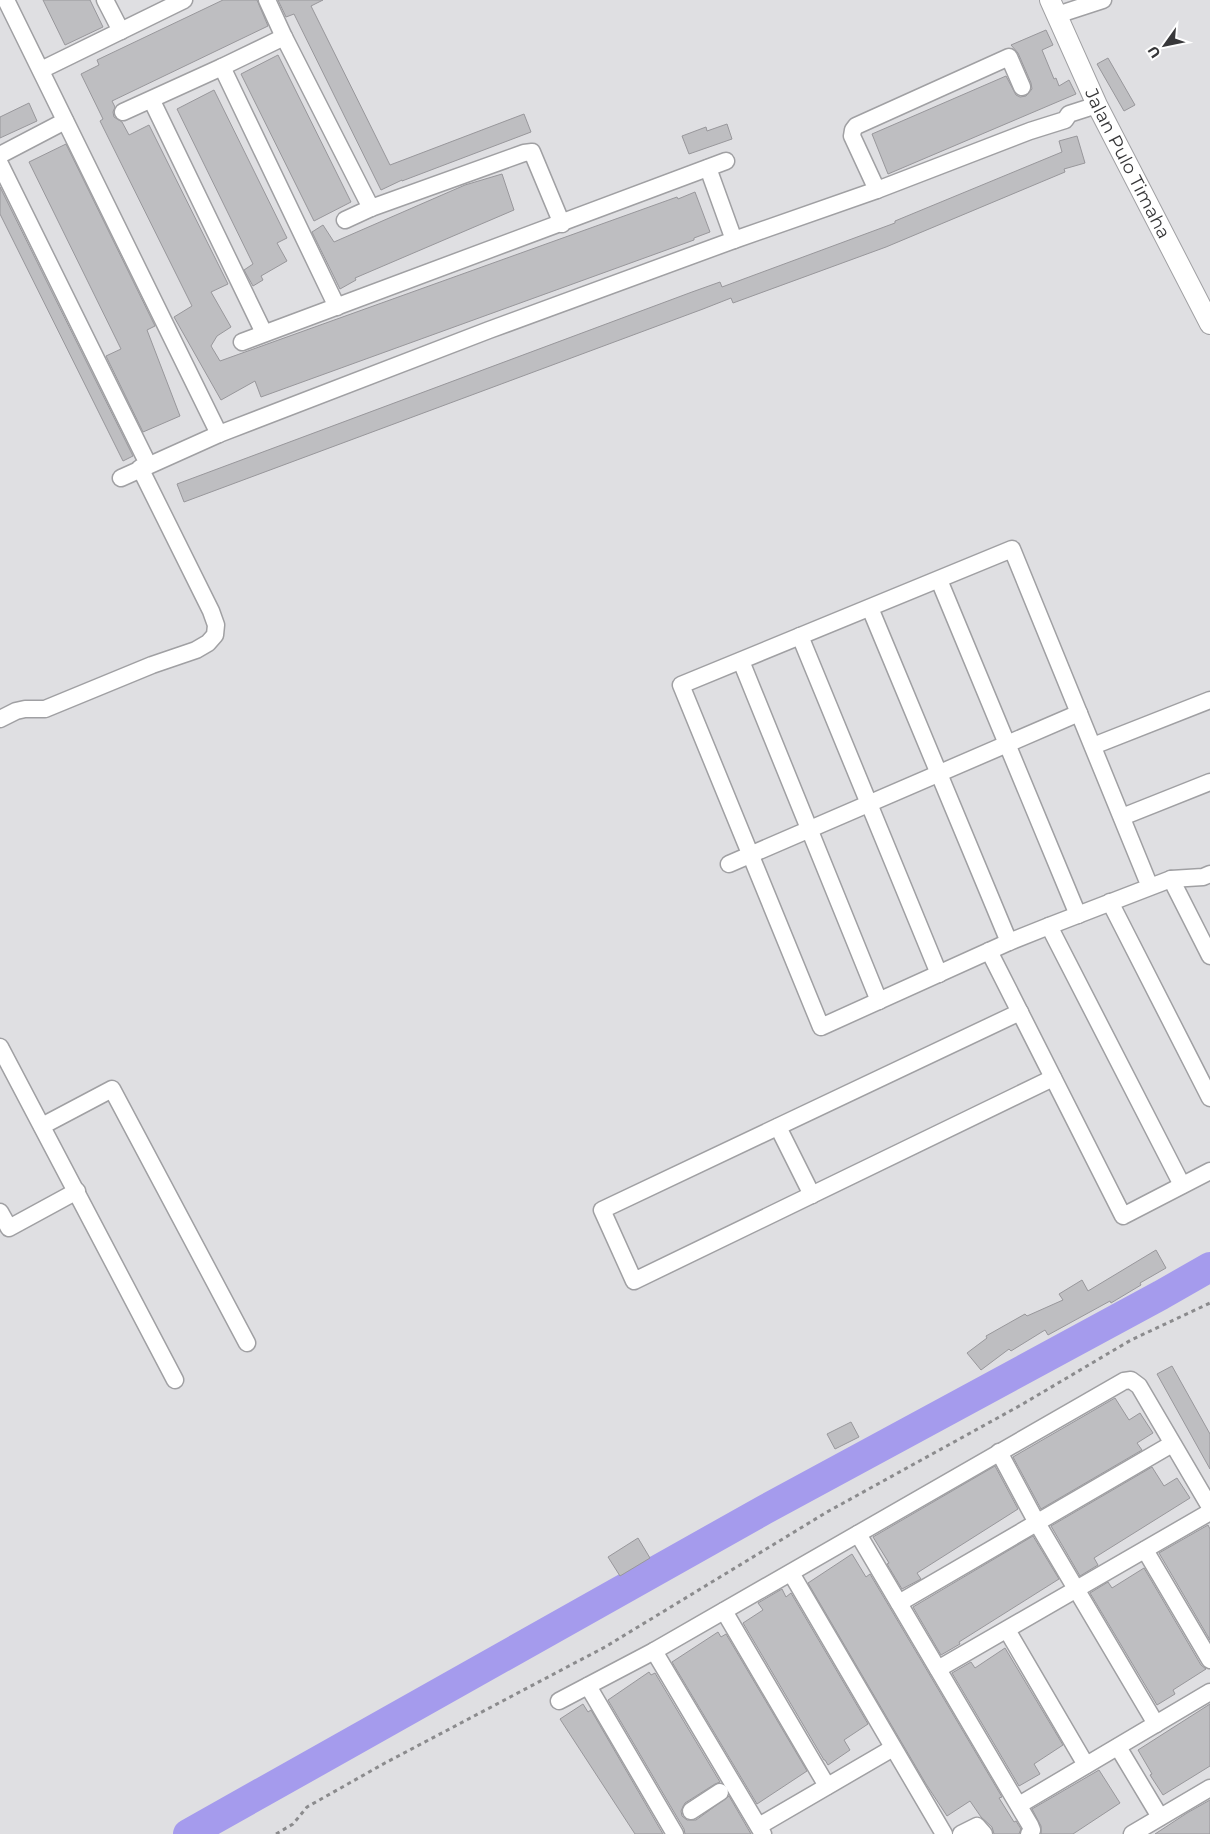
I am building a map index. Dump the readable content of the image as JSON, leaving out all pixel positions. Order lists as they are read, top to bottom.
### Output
{
  "streets": {
    "street": ["Jalan Pulo Timaha"]
  },
  "north": "bottom left"
}
